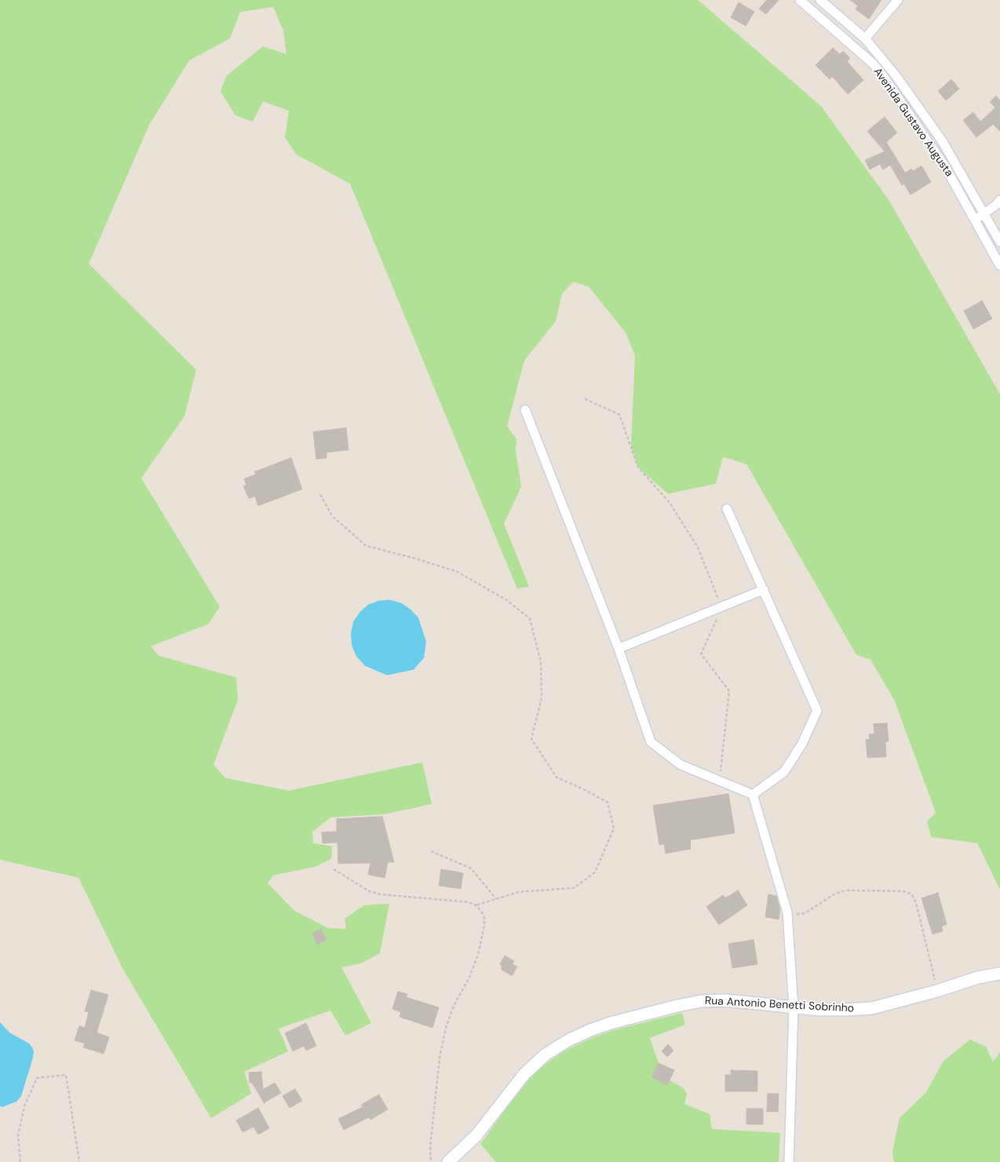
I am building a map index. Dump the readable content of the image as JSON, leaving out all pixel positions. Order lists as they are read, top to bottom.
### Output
{
  "streets": {
    "main road": ["Rua Antonio Benetti Sobrinho"],
    "street": ["Avenida Gustavo Augusta"]
  }
}
